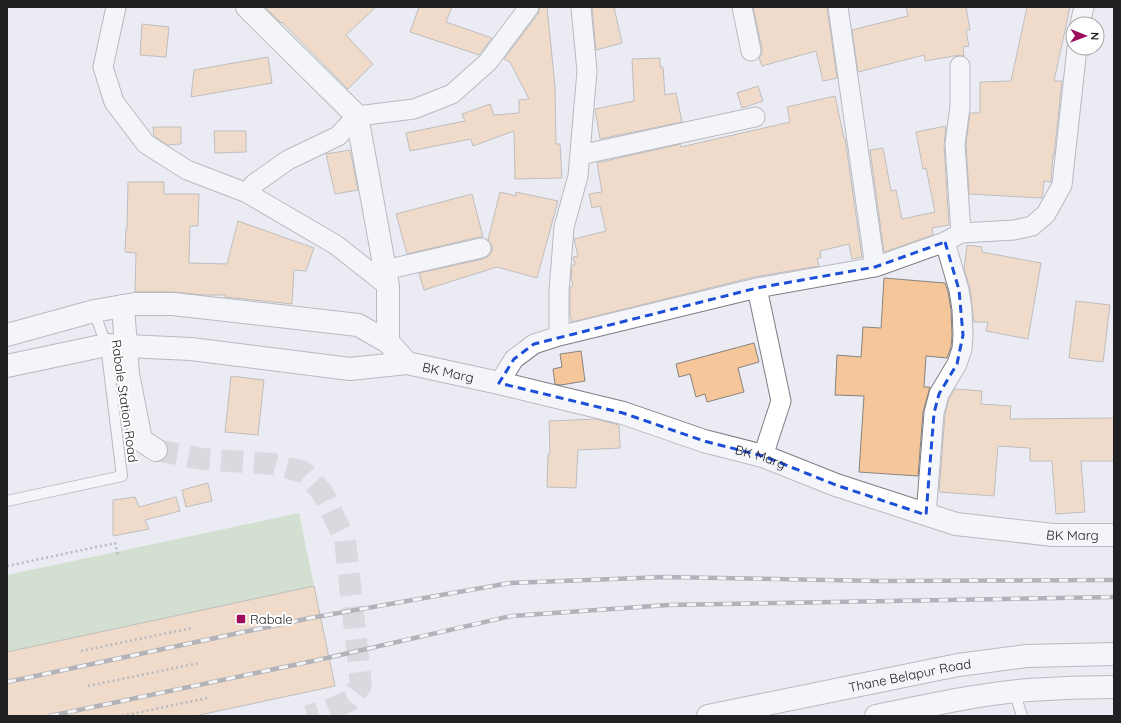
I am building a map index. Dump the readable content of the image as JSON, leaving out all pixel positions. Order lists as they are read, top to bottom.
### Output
{
  "streets": {
    "street": ["BK Marg", "Thane Belapur Road"],
    "lane": ["Rabale Station Road"]
  },
  "crossings": [
    ["BK Marg", "Rabale Station Road"]
  ],
  "places": {
    "transit": ["Rabale"]
  },
  "north": "right"
}
